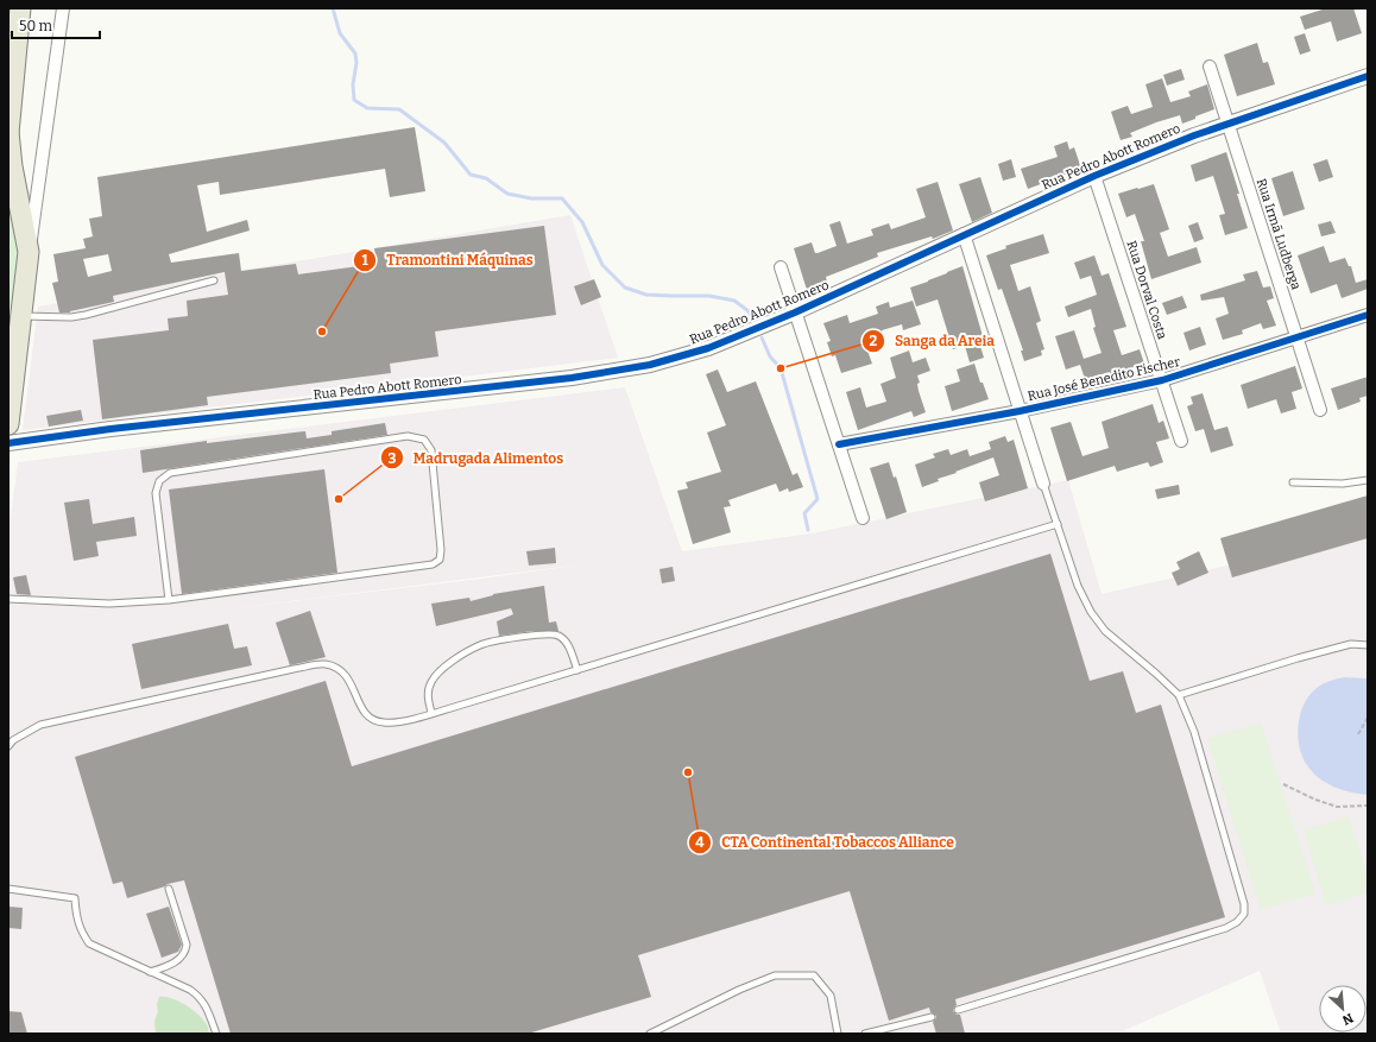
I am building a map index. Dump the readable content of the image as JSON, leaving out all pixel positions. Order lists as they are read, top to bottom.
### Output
{
  "streets": {
    "street": [
      "Rua Pedro Abott Romero",
      "Rua Irmã Ludberga",
      "Rua Dorval Costa",
      "Rua José Benedito Fischer"
    ]
  },
  "crossings": [
    ["Rua Pedro Abott Romero", "Rua Irmã Ludberga"],
    ["Rua Pedro Abott Romero", "Rua Dorval Costa"],
    ["Rua Irmã Ludberga", "Rua José Benedito Fischer"],
    ["Rua Dorval Costa", "Rua José Benedito Fischer"]
  ],
  "places": [
    "Tramontini Máquinas",
    "Sanga da Areia",
    "Madrugada Alimentos",
    "CTA Continental Tobaccos Alliance"
  ],
  "scale_bar": "50 m",
  "north": "bottom right"
}
